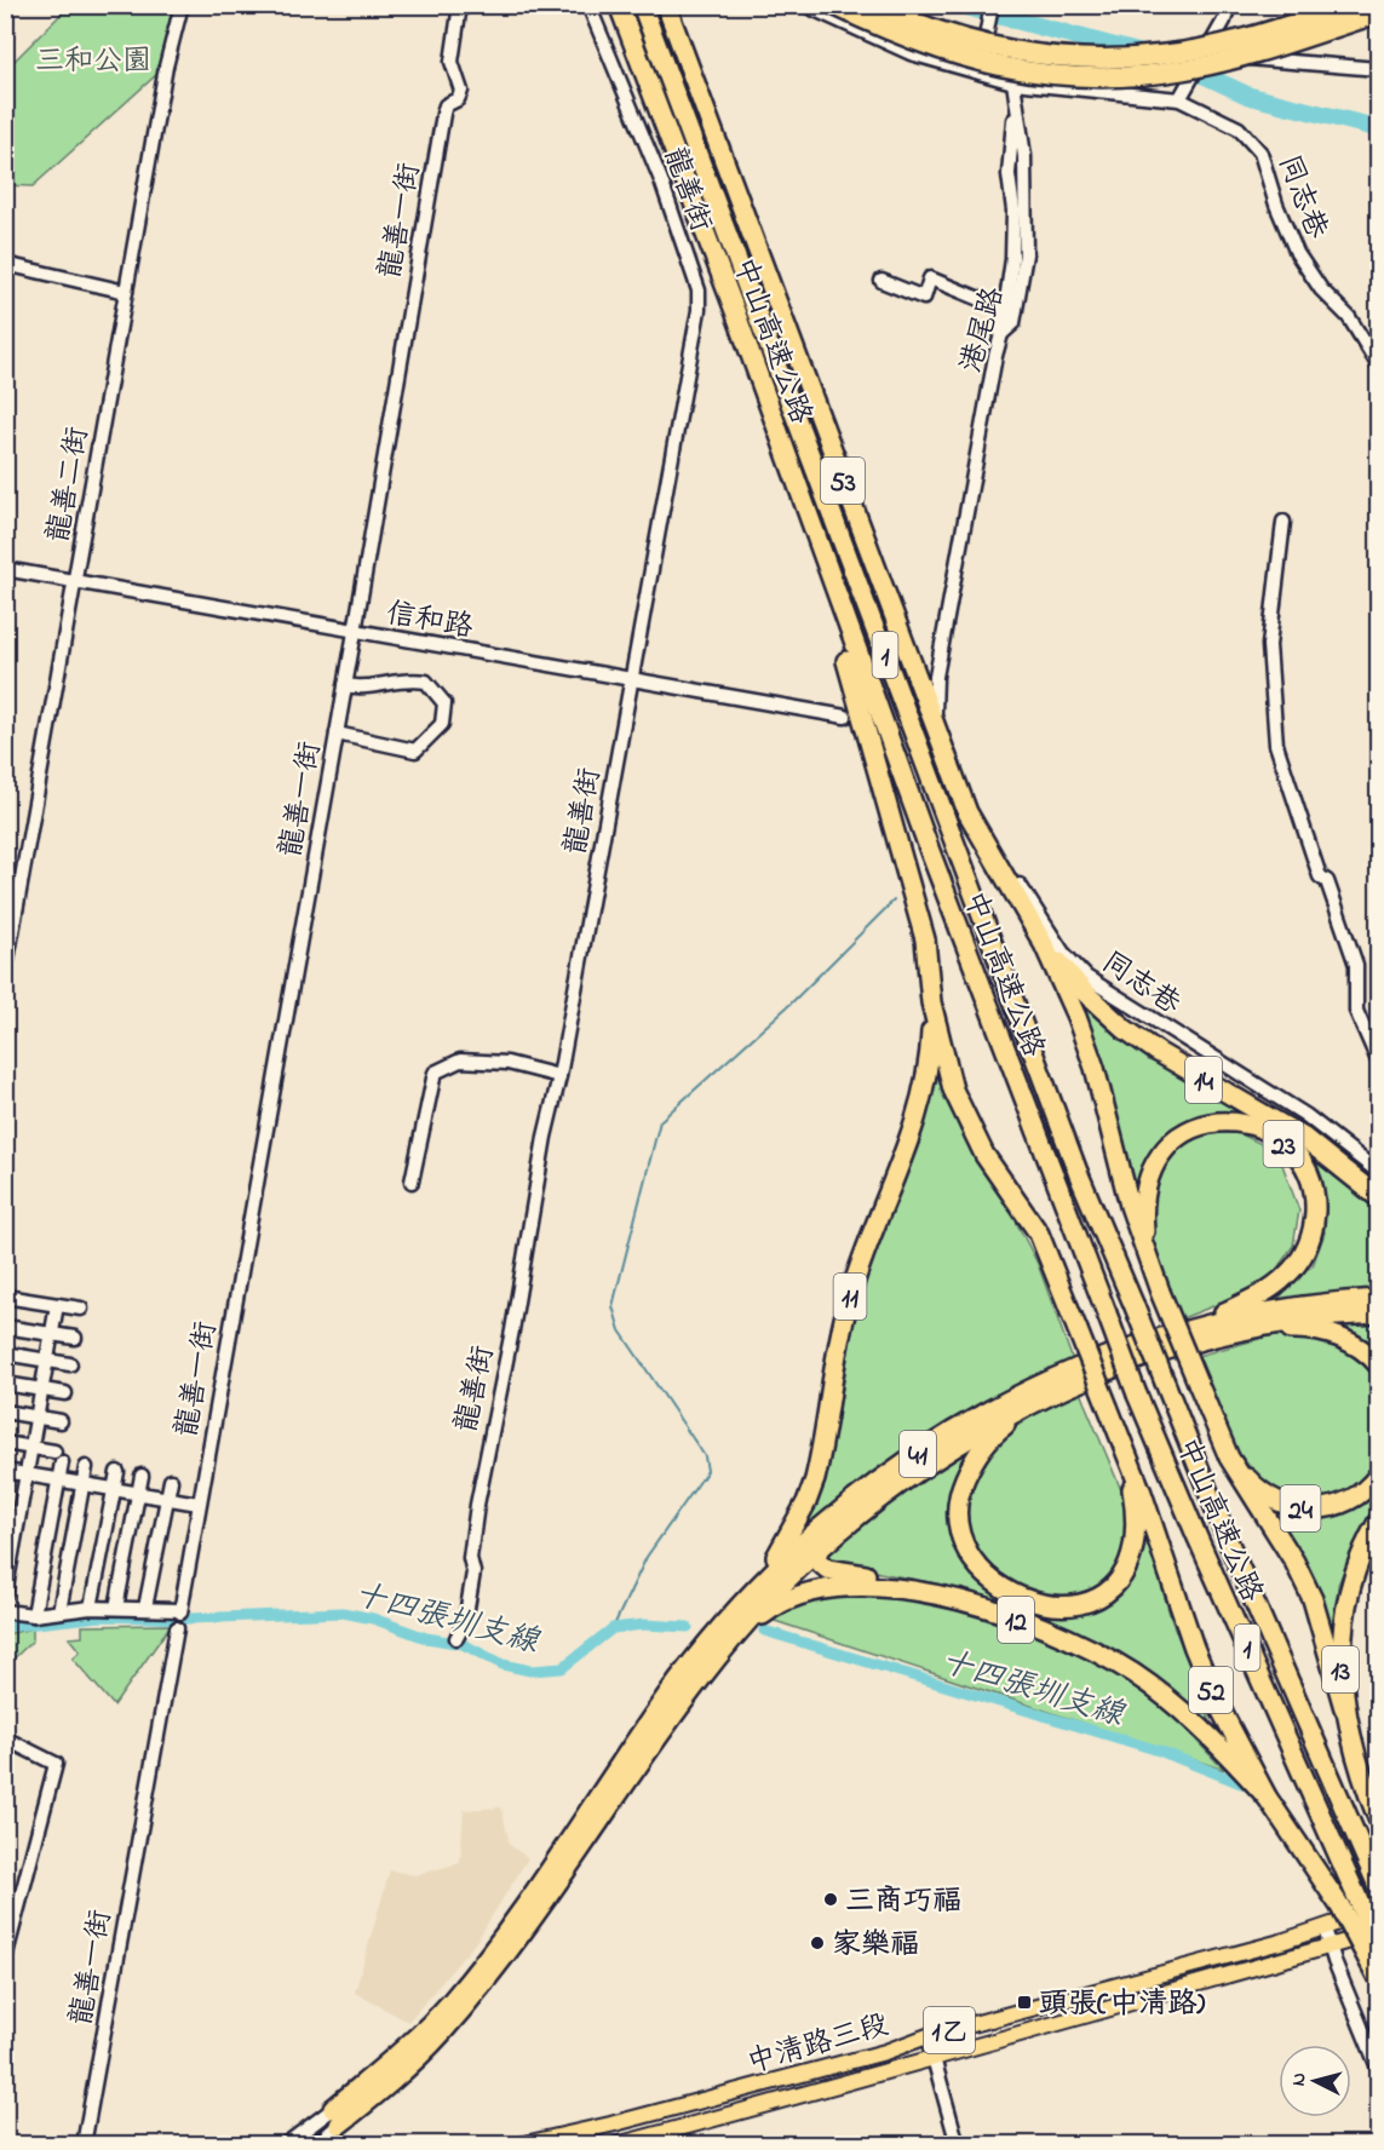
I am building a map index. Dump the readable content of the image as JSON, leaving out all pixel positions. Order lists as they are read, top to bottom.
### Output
{
  "streets": {
    "highway": [
      "中山高速公路",
      "53",
      "1",
      "14",
      "23",
      "11",
      "41",
      "24",
      "12",
      "13",
      "52"
    ],
    "main road": ["1乙", "中清路三段"],
    "street": [
      "龍善街",
      "同志巷",
      "龍善一街",
      "港尾路",
      "龍善二街",
      "信和路"
    ]
  },
  "crossings": [
    ["龍善街", "信和路"],
    ["同志巷", "港尾路"],
    ["龍善一街", "信和路"],
    ["中山高速公路", "52"],
    ["53", "14"],
    ["龍善二街", "信和路"],
    ["23", "41"],
    ["12", "52"]
  ],
  "water": ["十四張圳支線"],
  "parks": ["三和公園"],
  "places": {
    "other": ["三商巧福", "家樂福"],
    "transit": ["頭張(中清路)"]
  },
  "north": "left"
}
